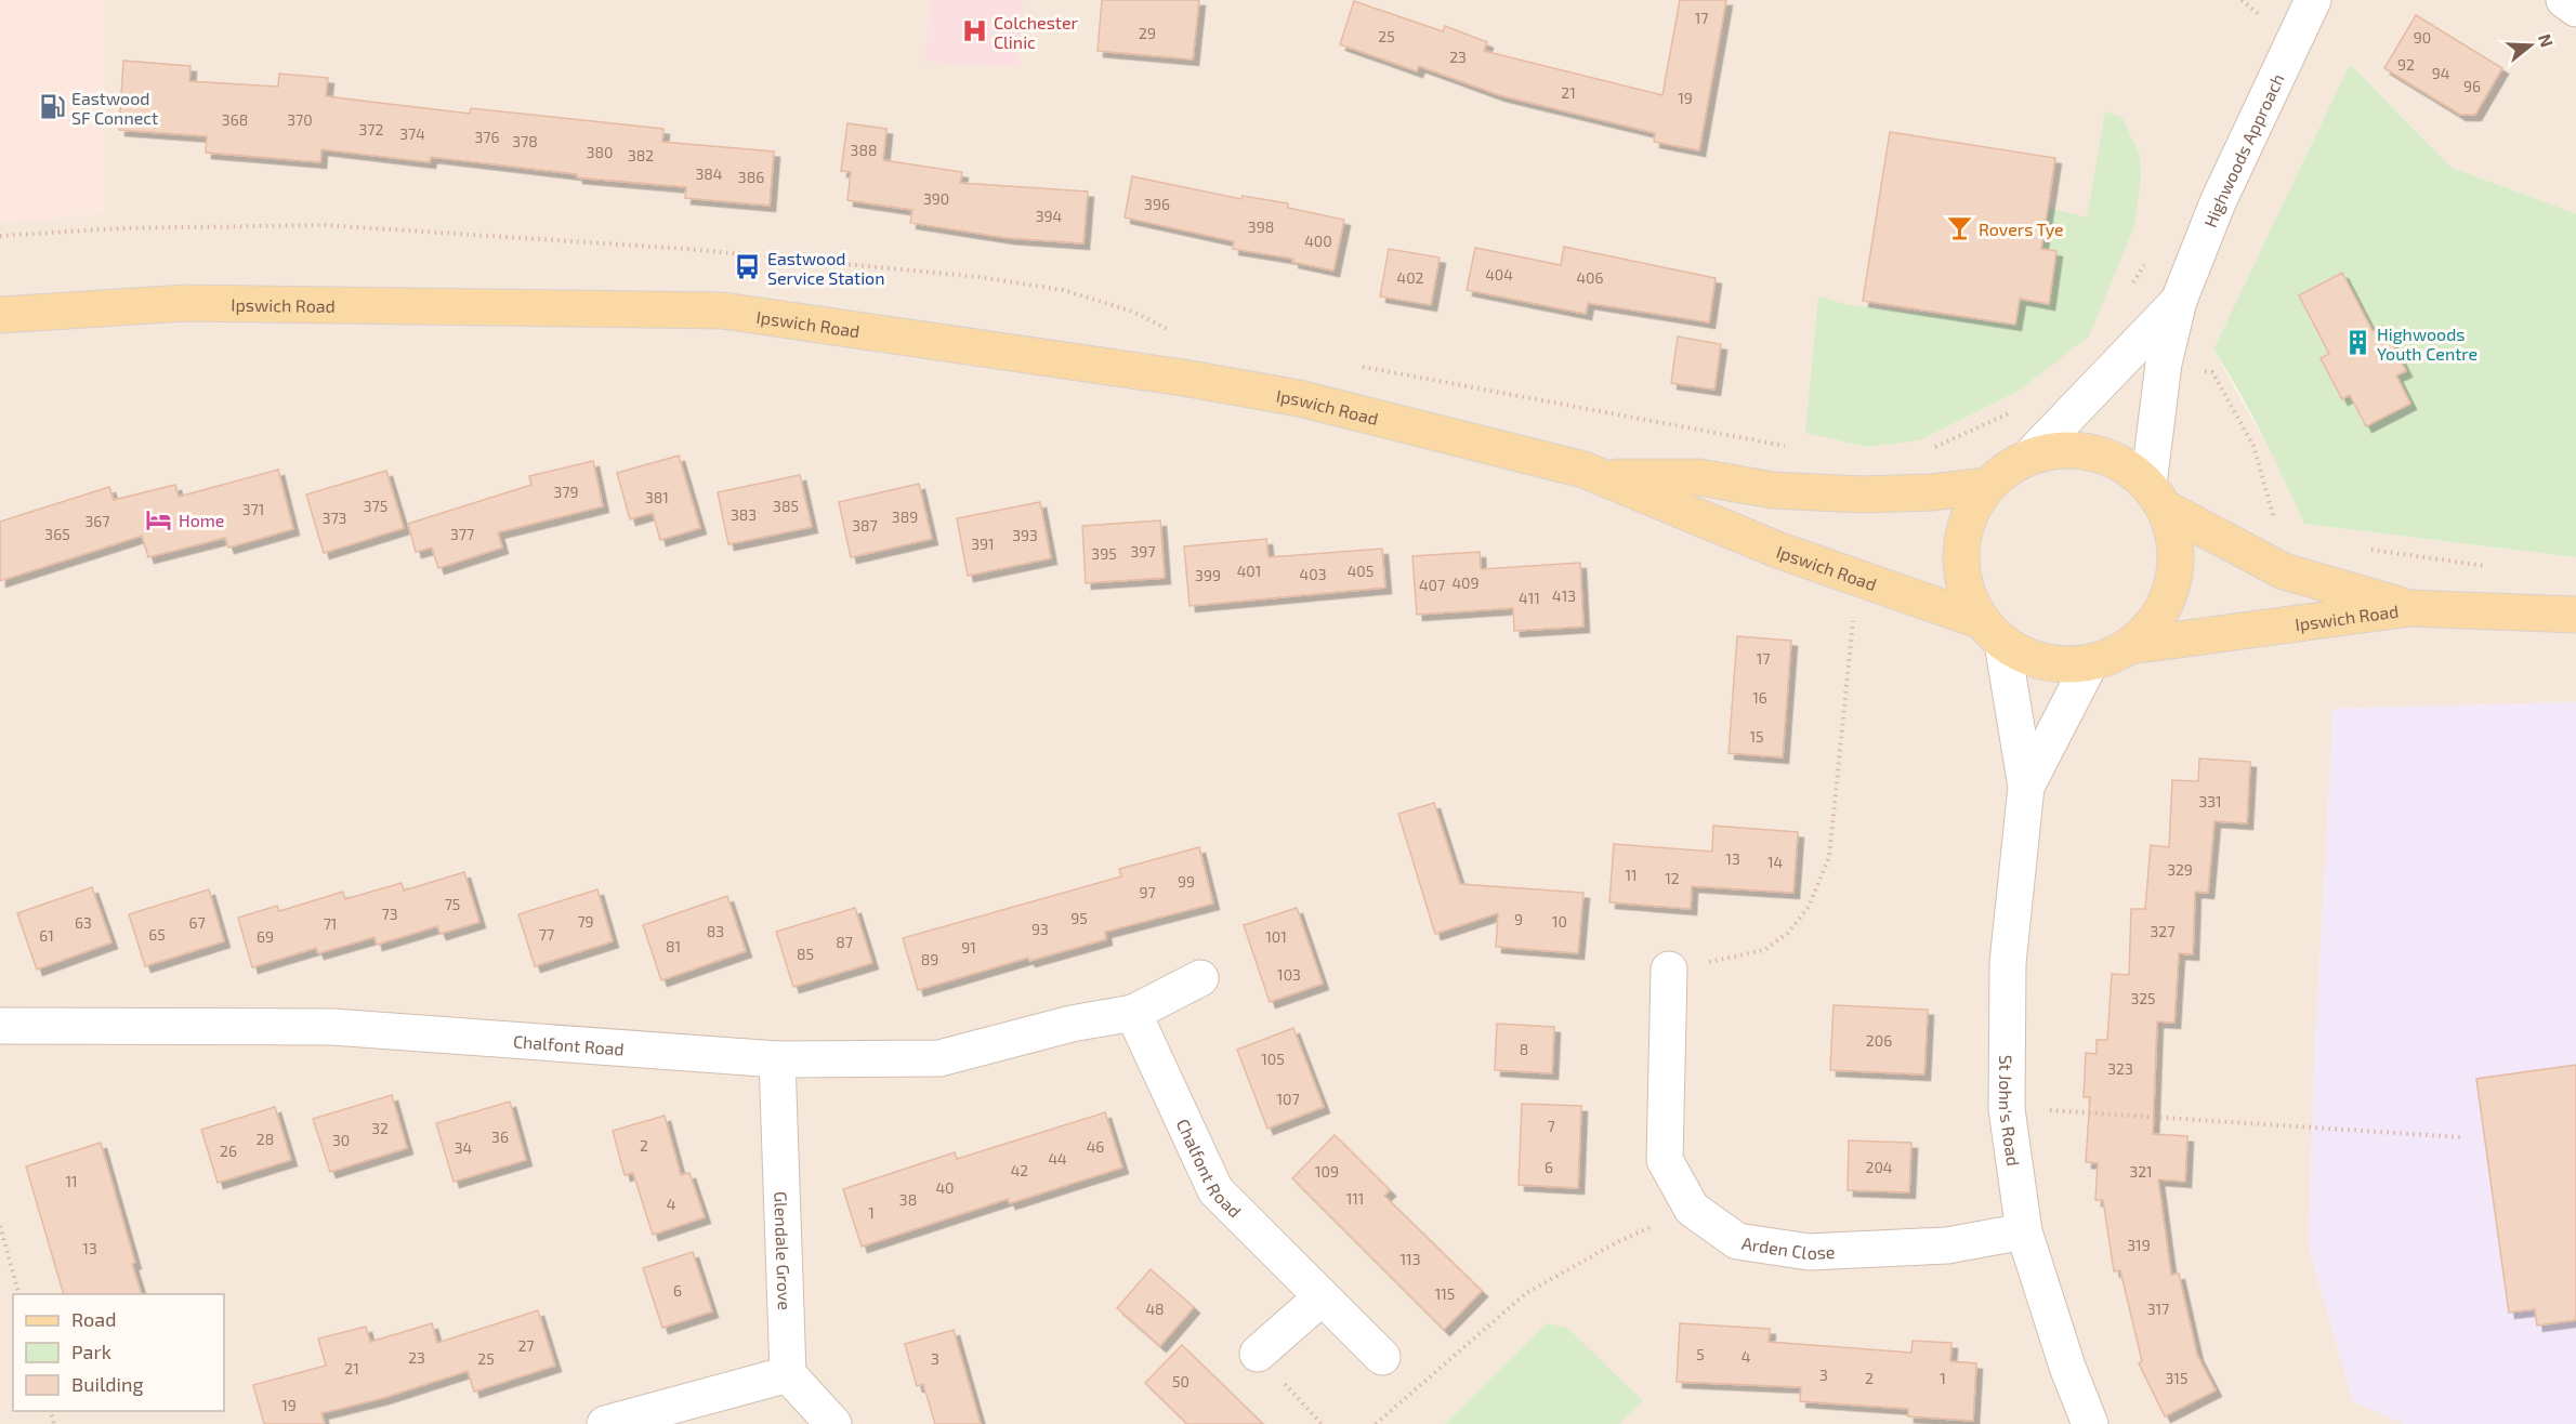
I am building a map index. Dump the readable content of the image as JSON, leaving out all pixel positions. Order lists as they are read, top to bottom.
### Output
{
  "streets": {
    "main road": ["Ipswich Road"],
    "street": [
      "Highwoods Approach",
      "Chalfont Road",
      "St John's Road",
      "Arden Close",
      "Glendale Grove"
    ]
  },
  "crossings": [
    ["Highwoods Approach", "Ipswich Road"],
    ["Highwoods Approach", "St John's Road"],
    ["Ipswich Road", "St John's Road"],
    ["Chalfont Road", "Glendale Grove"],
    ["St John's Road", "Arden Close"]
  ],
  "places": {
    "hospital": ["Colchester Clinic"],
    "fuel station": ["Eastwood SF Connect"],
    "bar": ["Rovers Tye"],
    "bus stop": ["Eastwood Service Station"],
    "building": ["Highwoods Youth Centre"],
    "hotel": ["Home"]
  },
  "house_numbers": [
    "17",
    "29",
    "25",
    "90",
    "23",
    "92",
    "94",
    "96",
    "21",
    "19",
    "368",
    "370",
    "372",
    "374",
    "376",
    "378",
    "388",
    "380",
    "382",
    "384",
    "386",
    "390",
    "396",
    "394",
    "398",
    "400",
    "404",
    "402",
    "406",
    "379",
    "381",
    "375",
    "385",
    "371",
    "383",
    "389",
    "373",
    "367",
    "387",
    "365",
    "377",
    "393",
    "391",
    "397",
    "395",
    "401",
    "405",
    "403",
    "399",
    "409",
    "407",
    "413",
    "411",
    "17",
    "16",
    "15",
    "331",
    "13",
    "14",
    "329",
    "11",
    "12",
    "99",
    "97",
    "75",
    "73",
    "95",
    "9",
    "79",
    "10",
    "63",
    "67",
    "71",
    "93",
    "83",
    "327",
    "65",
    "77",
    "61",
    "69",
    "101",
    "87",
    "81",
    "91",
    "85",
    "89",
    "103",
    "325",
    "206",
    "8",
    "105",
    "323",
    "107",
    "7",
    "32",
    "36",
    "28",
    "30",
    "2",
    "46",
    "34",
    "26",
    "44",
    "6",
    "204",
    "42",
    "109",
    "321",
    "11",
    "40",
    "111",
    "38",
    "4",
    "1",
    "319",
    "13",
    "113",
    "6",
    "115",
    "48",
    "317",
    "27",
    "5",
    "4",
    "23",
    "25",
    "3",
    "21",
    "3",
    "2",
    "1",
    "315",
    "50",
    "19"
  ],
  "legend": ["Road", "Park", "Building"],
  "north": "right"
}
